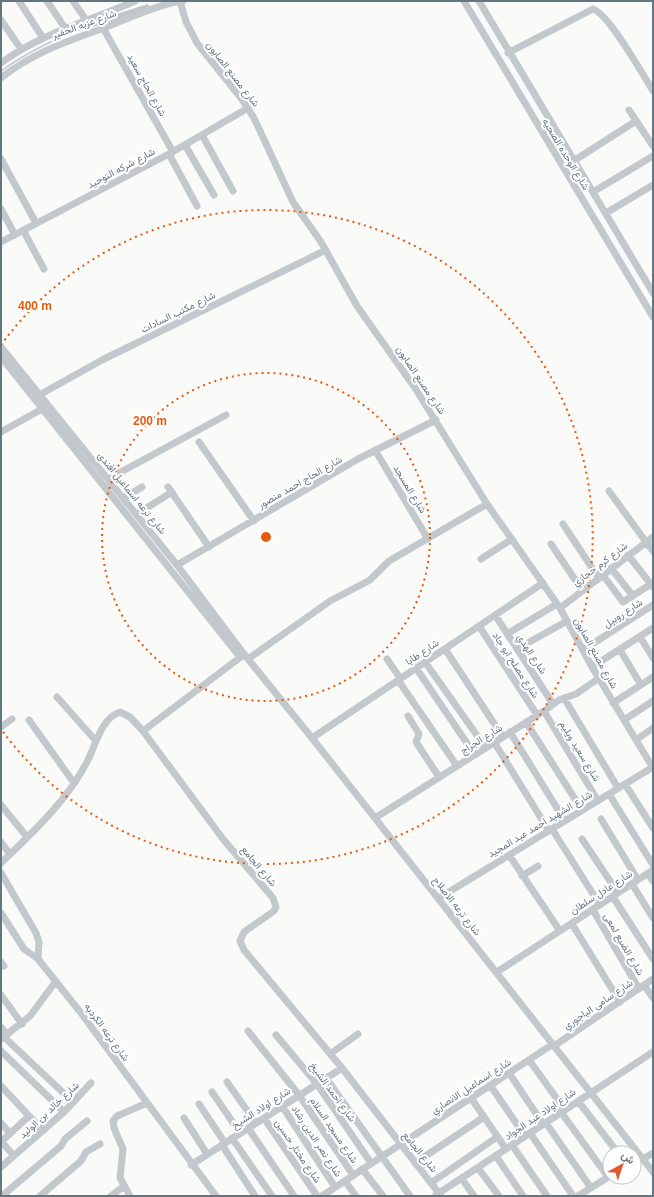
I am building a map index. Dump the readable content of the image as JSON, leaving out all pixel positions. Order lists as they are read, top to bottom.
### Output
{
  "streets": {
    "street": [
      "شارع عزبه الحفير",
      "شارع مصنع الصابون",
      "شارع الحاج سعيد",
      "شارع الوحده الصحيه",
      "شارع شركه التوحيد",
      "شارع مكتب السادات",
      "شارع الحاج احمد منصور",
      "شارع المسجد",
      "شارع ترعه اسماعيل افندى",
      "شارع كرم حجازي",
      "شارع روبيل",
      "شارع طابا",
      "شارع الهدي",
      "شارع مصلح ابو جاد",
      "شارع الجراج",
      "شارع سعيد ويليم",
      "شارع الشهيد احمد عبد المجيد",
      "شارع الجامع",
      "شارع عادل سلطان",
      "شارع ترعه الاصلاح",
      "شارع الضبع لمعى",
      "شارع سامى الباجوري",
      "شارع ترعه الكرديه",
      "شارع اسماعيل الانصاري",
      "شارع احمد الشيخ",
      "شارع اولاد الشيخ",
      "شارع خالد بن الوليد",
      "شارع اولاد عبد الجواد",
      "شارع مسجد السلام",
      "شارع نصر الدين رشاد",
      "شارع مختار حسين"
    ]
  },
  "crossings": [
    ["شارع عزبه الحفير", "شارع مصنع الصابون"],
    ["شارع عزبه الحفير", "شارع الحاج سعيد"],
    ["شارع مصنع الصابون", "شارع شركه التوحيد"],
    ["شارع مصنع الصابون", "شارع مكتب السادات"],
    ["شارع مصنع الصابون", "شارع الحاج احمد منصور"],
    ["شارع مصنع الصابون", "شارع كرم حجازي"],
    ["شارع مصنع الصابون", "شارع روبيل"],
    ["شارع مصنع الصابون", "شارع طابا"],
    ["شارع مصنع الصابون", "شارع الجراج"],
    ["شارع مصنع الصابون", "شارع الشهيد احمد عبد المجيد"],
    ["شارع الحاج سعيد", "شارع شركه التوحيد"],
    ["شارع مكتب السادات", "شارع ترعه اسماعيل افندى"],
    ["شارع الحاج احمد منصور", "شارع المسجد"],
    ["شارع الحاج احمد منصور", "شارع ترعه اسماعيل افندى"],
    ["شارع ترعه اسماعيل افندى", "شارع ترعه الاصلاح"],
    ["شارع كرم حجازي", "شارع الهدي"],
    ["شارع طابا", "شارع الهدي"],
    ["شارع طابا", "شارع مصلح ابو جاد"],
    ["شارع طابا", "شارع ترعه الاصلاح"],
    ["شارع الهدي", "شارع الجراج"],
    ["شارع مصلح ابو جاد", "شارع الجراج"],
    ["شارع مصلح ابو جاد", "شارع سعيد ويليم"],
    ["شارع الجراج", "شارع سعيد ويليم"],
    ["شارع الجراج", "شارع ترعه الاصلاح"],
    ["شارع سعيد ويليم", "شارع الشهيد احمد عبد المجيد"],
    ["شارع الشهيد احمد عبد المجيد", "شارع ترعه الاصلاح"],
    ["شارع الجامع", "شارع اسماعيل الانصاري"],
    ["شارع الجامع", "شارع اولاد الشيخ"],
    ["شارع الجامع", "شارع اولاد عبد الجواد"],
    ["شارع عادل سلطان", "شارع ترعه الاصلاح"],
    ["شارع عادل سلطان", "شارع الضبع لمعى"],
    ["شارع ترعه الاصلاح", "شارع سامى الباجوري"],
    ["شارع ترعه الاصلاح", "شارع اسماعيل الانصاري"],
    ["شارع ترعه الاصلاح", "شارع اولاد عبد الجواد"],
    ["شارع الضبع لمعى", "شارع سامى الباجوري"],
    ["شارع سامى الباجوري", "شارع اسماعيل الانصاري"],
    ["شارع ترعه الكرديه", "شارع اولاد الشيخ"],
    ["شارع اسماعيل الانصاري", "شارع احمد الشيخ"],
    ["شارع اسماعيل الانصاري", "شارع مسجد السلام"],
    ["شارع اسماعيل الانصاري", "شارع نصر الدين رشاد"],
    ["شارع احمد الشيخ", "شارع اولاد الشيخ"],
    ["شارع اولاد الشيخ", "شارع مسجد السلام"],
    ["شارع اولاد الشيخ", "شارع نصر الدين رشاد"],
    ["شارع اولاد الشيخ", "شارع مختار حسين"]
  ],
  "north": "top right",
  "rings": ["400 m", "200 m"]
}
